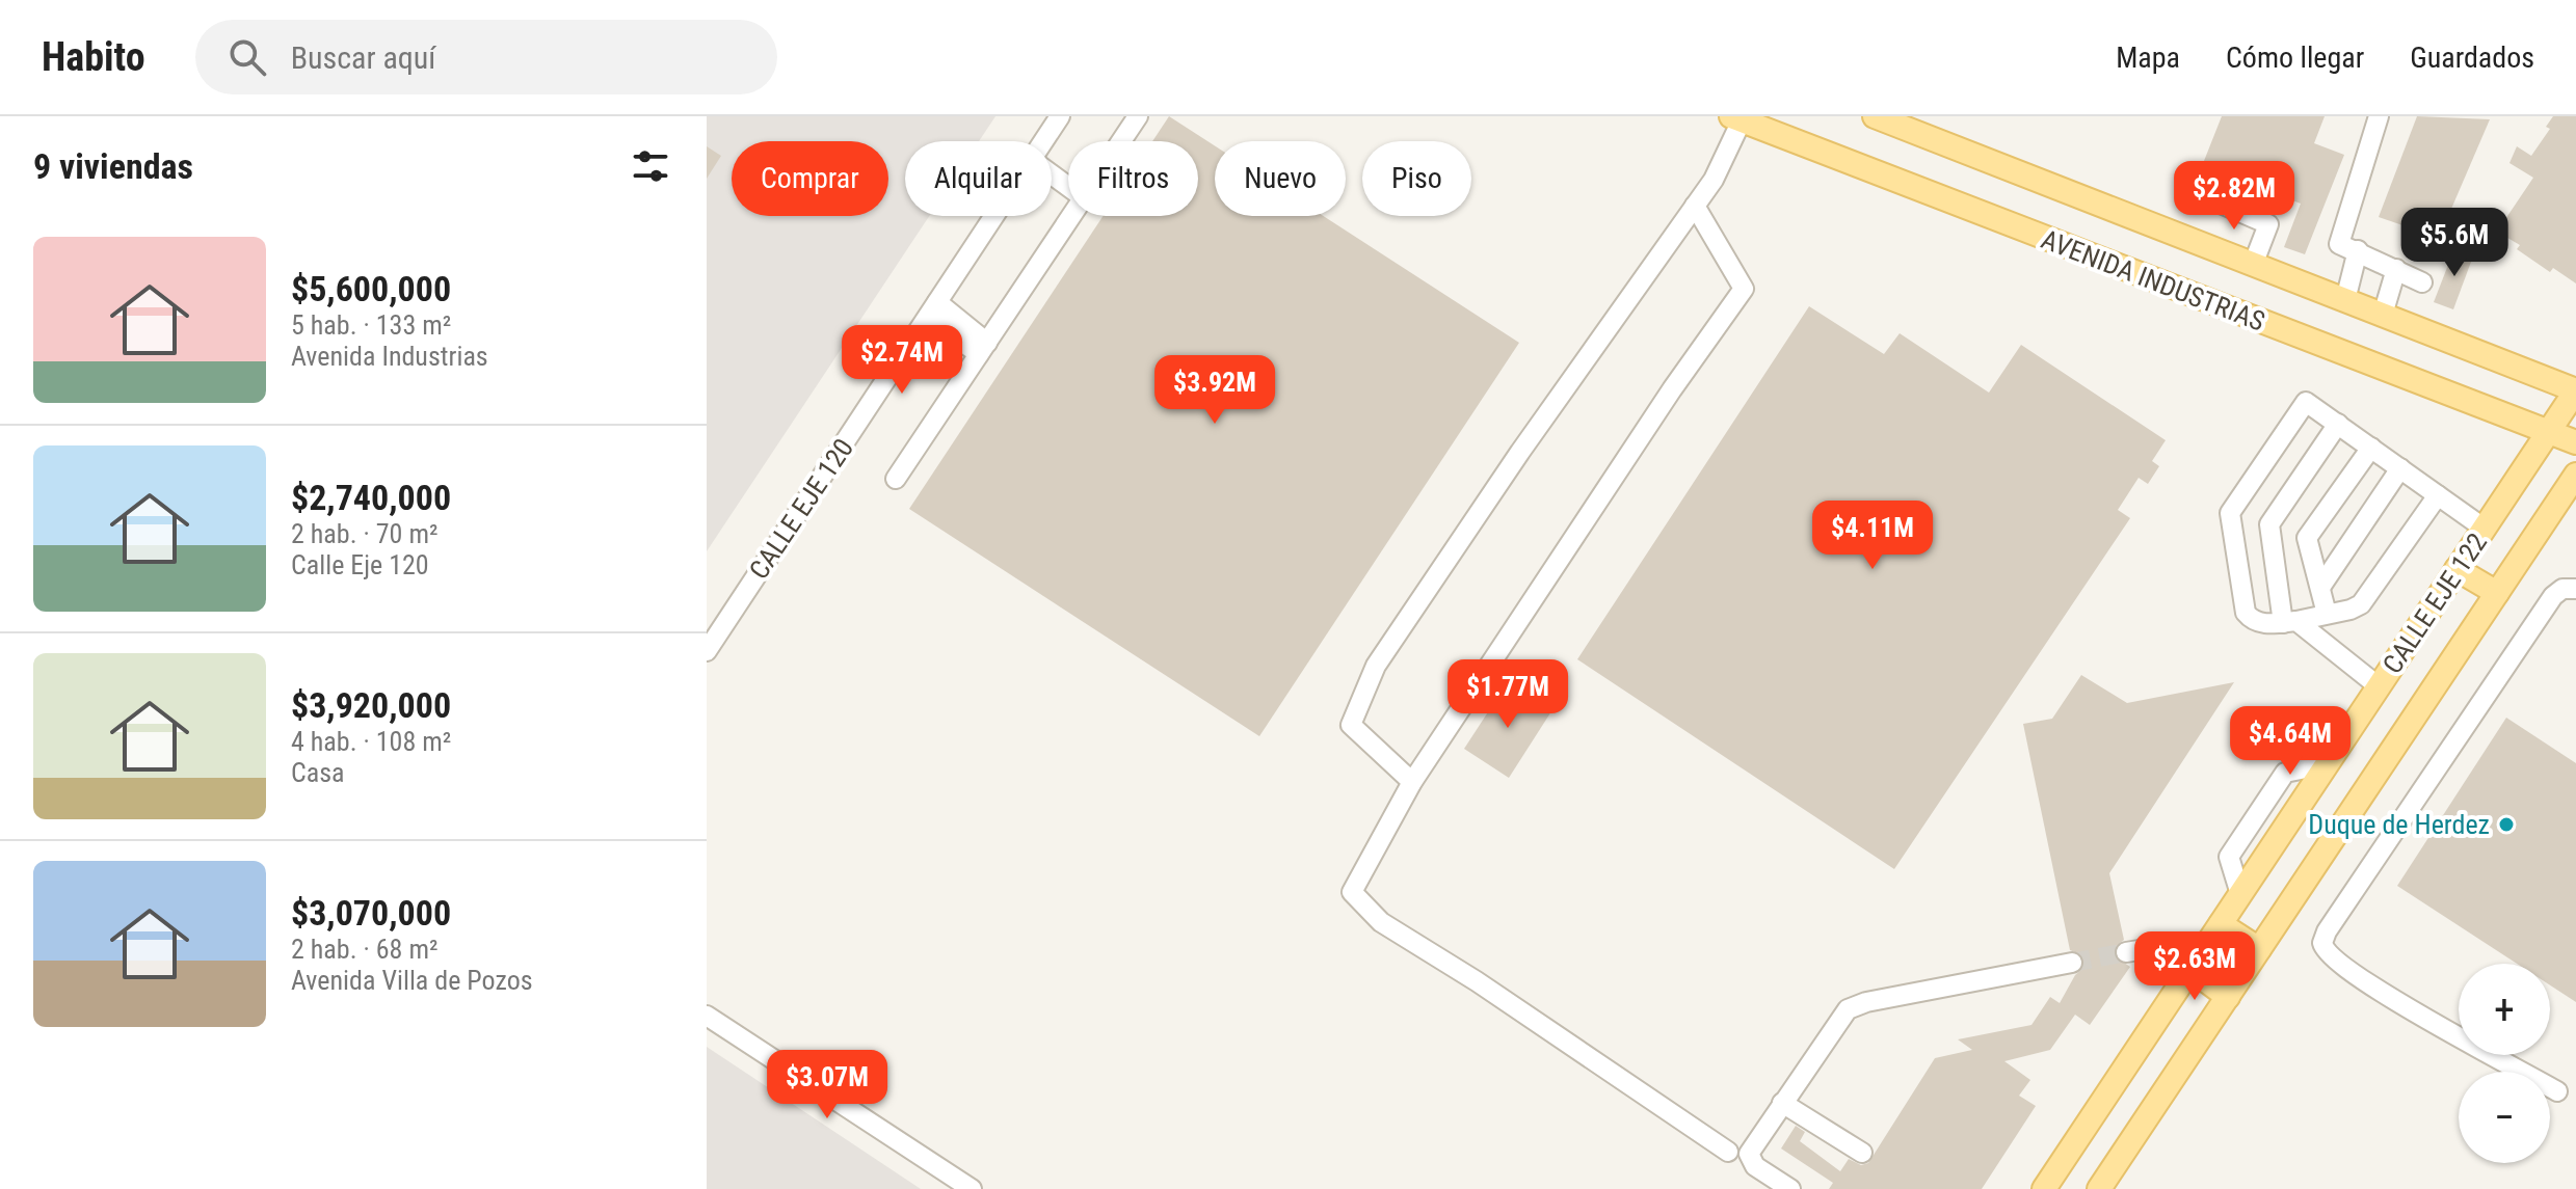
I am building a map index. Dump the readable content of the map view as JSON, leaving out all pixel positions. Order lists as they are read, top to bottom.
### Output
{
  "streets": {
    "main road": ["AVENIDA INDUSTRIAS", "CALLE EJE 122"],
    "street": ["CALLE EJE 120"]
  },
  "crossings": [
    ["AVENIDA INDUSTRIAS", "CALLE EJE 122"]
  ],
  "places": ["Duque de Herdez"],
  "page": {
    "header": "Habito",
    "search": "Buscar aquí",
    "nav": ["Mapa", "Cómo llegar", "Guardados"],
    "heading": "9 viviendas",
    "chip": [
      "Comprar",
      "Alquilar",
      "Filtros",
      "Nuevo",
      "Piso"
    ],
    "price": [
      "$2.82M",
      "$5.6M",
      "$2.74M",
      "$3.92M",
      "$4.11M",
      "$1.77M",
      "$4.64M",
      "$2.63M",
      "$3.07M"
    ],
    "list": [
      {
        "name": "$5,600,000",
        "note": "5 hab. · 133 m² · Avenida Industrias"
      },
      {
        "name": "$2,740,000",
        "note": "2 hab. · 70 m² · Calle Eje 120"
      },
      {
        "name": "$3,920,000",
        "note": "4 hab. · 108 m² · Casa"
      },
      {
        "name": "$3,070,000",
        "note": "2 hab. · 68 m² · Avenida Villa de Pozos"
      }
    ],
    "map_buttons": ["+", "−"]
  }
}
